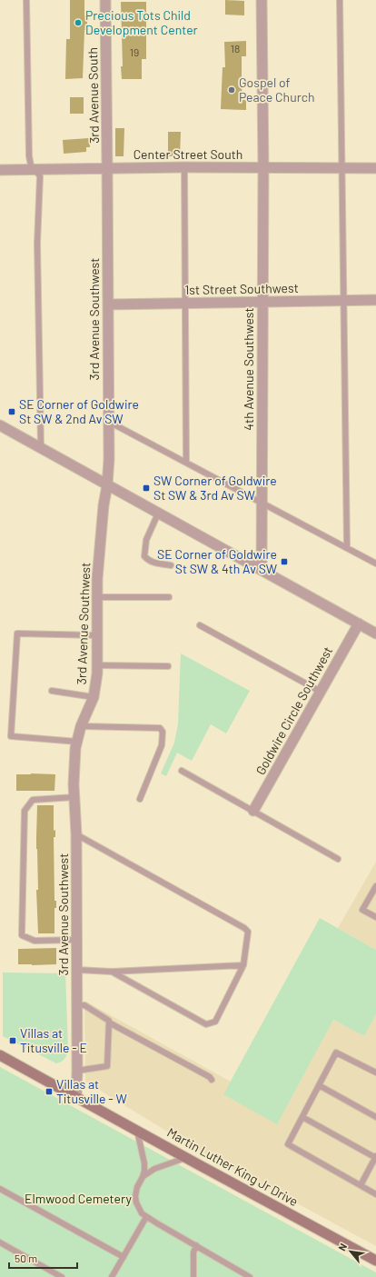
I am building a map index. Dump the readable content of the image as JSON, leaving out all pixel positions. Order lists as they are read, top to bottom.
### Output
{
  "streets": {
    "main road": ["Martin Luther King Jr Drive"],
    "street": [
      "3rd Avenue South",
      "Center Street South",
      "1st Street Southwest",
      "3rd Avenue Southwest",
      "4th Avenue Southwest",
      "Goldwire Circle Southwest"
    ]
  },
  "crossings": [
    ["3rd Avenue South", "Center Street South"],
    ["3rd Avenue South", "3rd Avenue Southwest"],
    ["Center Street South", "3rd Avenue Southwest"],
    ["Center Street South", "4th Avenue Southwest"],
    ["1st Street Southwest", "3rd Avenue Southwest"],
    ["1st Street Southwest", "4th Avenue Southwest"],
    ["3rd Avenue Southwest", "Martin Luther King Jr Drive"]
  ],
  "parks": ["Elmwood Cemetery"],
  "places": {
    "other": ["Precious Tots Child Development Center", "Gospel of Peace Church"],
    "transit": [
      "SE Corner of Goldwire St SW & 2nd Av SW",
      "SW Corner of Goldwire St SW & 3rd Av SW",
      "SE Corner of Goldwire St SW & 4th Av SW",
      "Villas at Titusville - E",
      "Villas at Titusville - W"
    ]
  },
  "house_numbers": ["18", "19"],
  "scale_bar": "50 m",
  "north": "top left"
}
